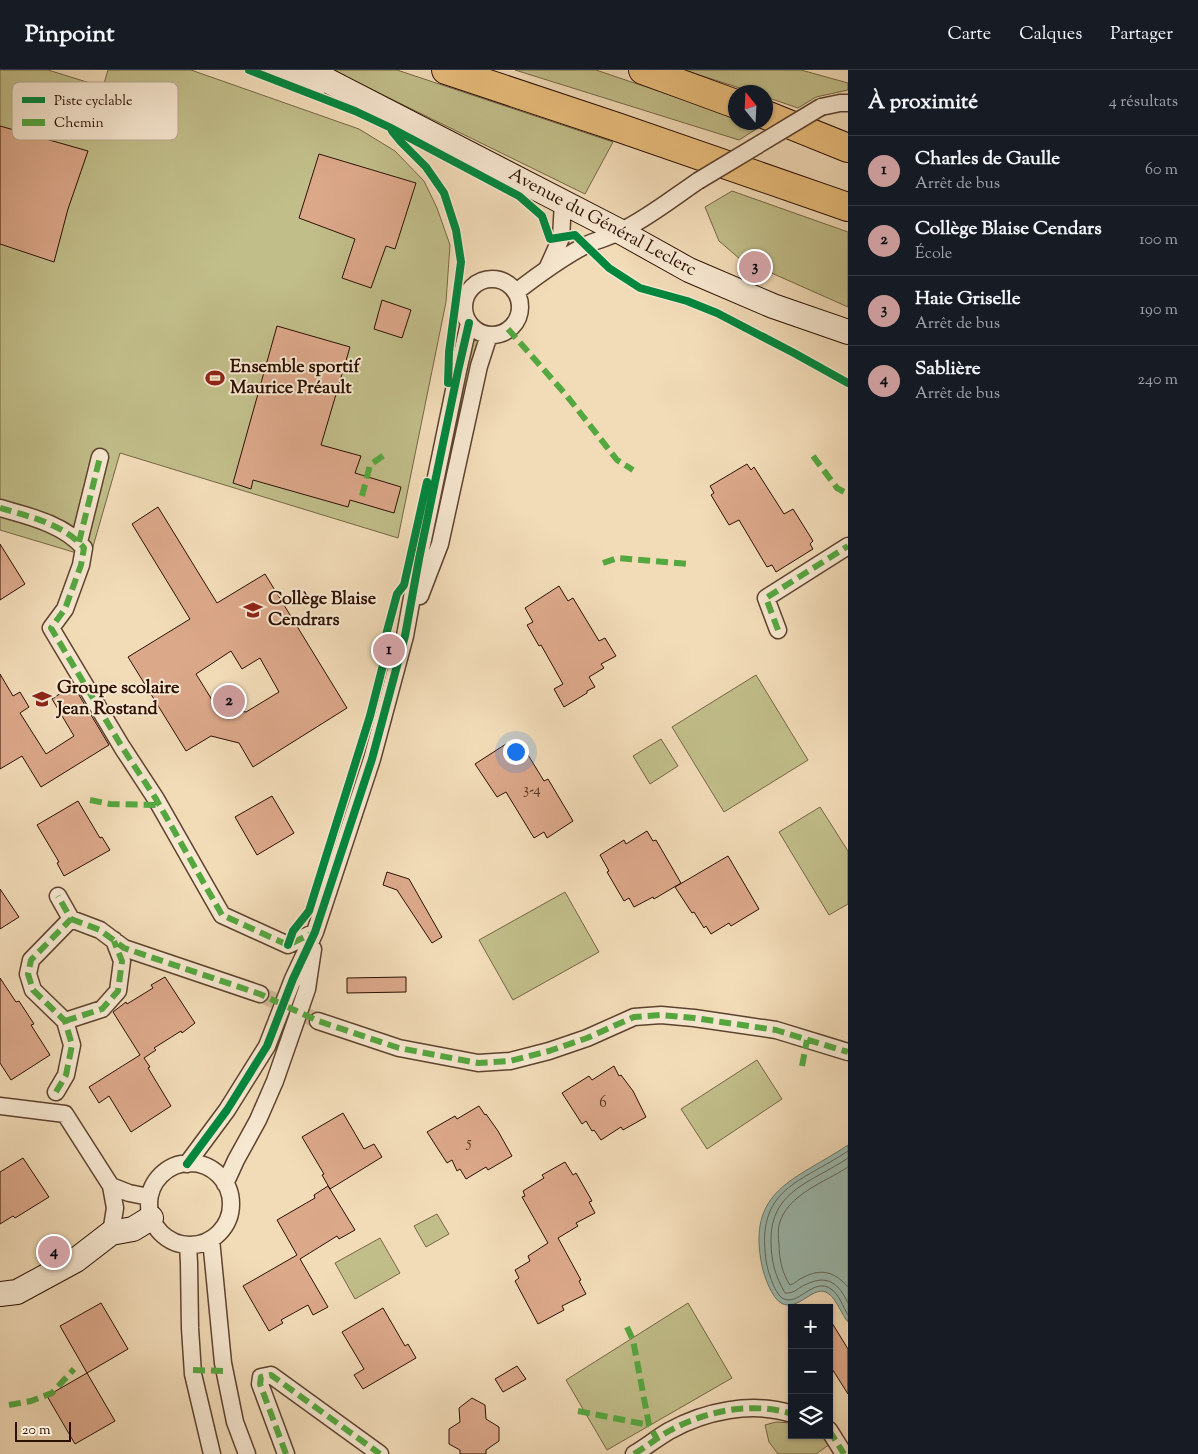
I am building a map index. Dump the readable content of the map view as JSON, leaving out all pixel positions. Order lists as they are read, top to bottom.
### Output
{
  "streets": {
    "street": ["Avenue du Général Leclerc"]
  },
  "places": {
    "sports": ["Ensemble sportif Maurice Préault"],
    "school or university": ["Collège Blaise Cendrars", "Groupe scolaire Jean Rostand"]
  },
  "house_numbers": ["3-4", "6", "5"],
  "legend": ["Piste cyclable", "Chemin"],
  "scale_bar": "20 m",
  "north": "top",
  "page": {
    "header": "Pinpoint",
    "nav": ["Carte", "Calques", "Partager"],
    "heading": ["À proximité", "4 résultats"],
    "list": [
      {
        "mark": "1",
        "name": "Charles de Gaulle",
        "note": "Arrêt de bus",
        "value": "60 m"
      },
      {
        "mark": "2",
        "name": "Collège Blaise Cendars",
        "note": "École",
        "value": "100 m"
      },
      {
        "mark": "3",
        "name": "Haie Griselle",
        "note": "Arrêt de bus",
        "value": "190 m"
      },
      {
        "mark": "4",
        "name": "Sablière",
        "note": "Arrêt de bus",
        "value": "240 m"
      }
    ],
    "pins": [
      "3",
      "1",
      "2",
      "4"
    ],
    "map_buttons": ["+", "−"],
    "scale": "20 m"
  }
}
